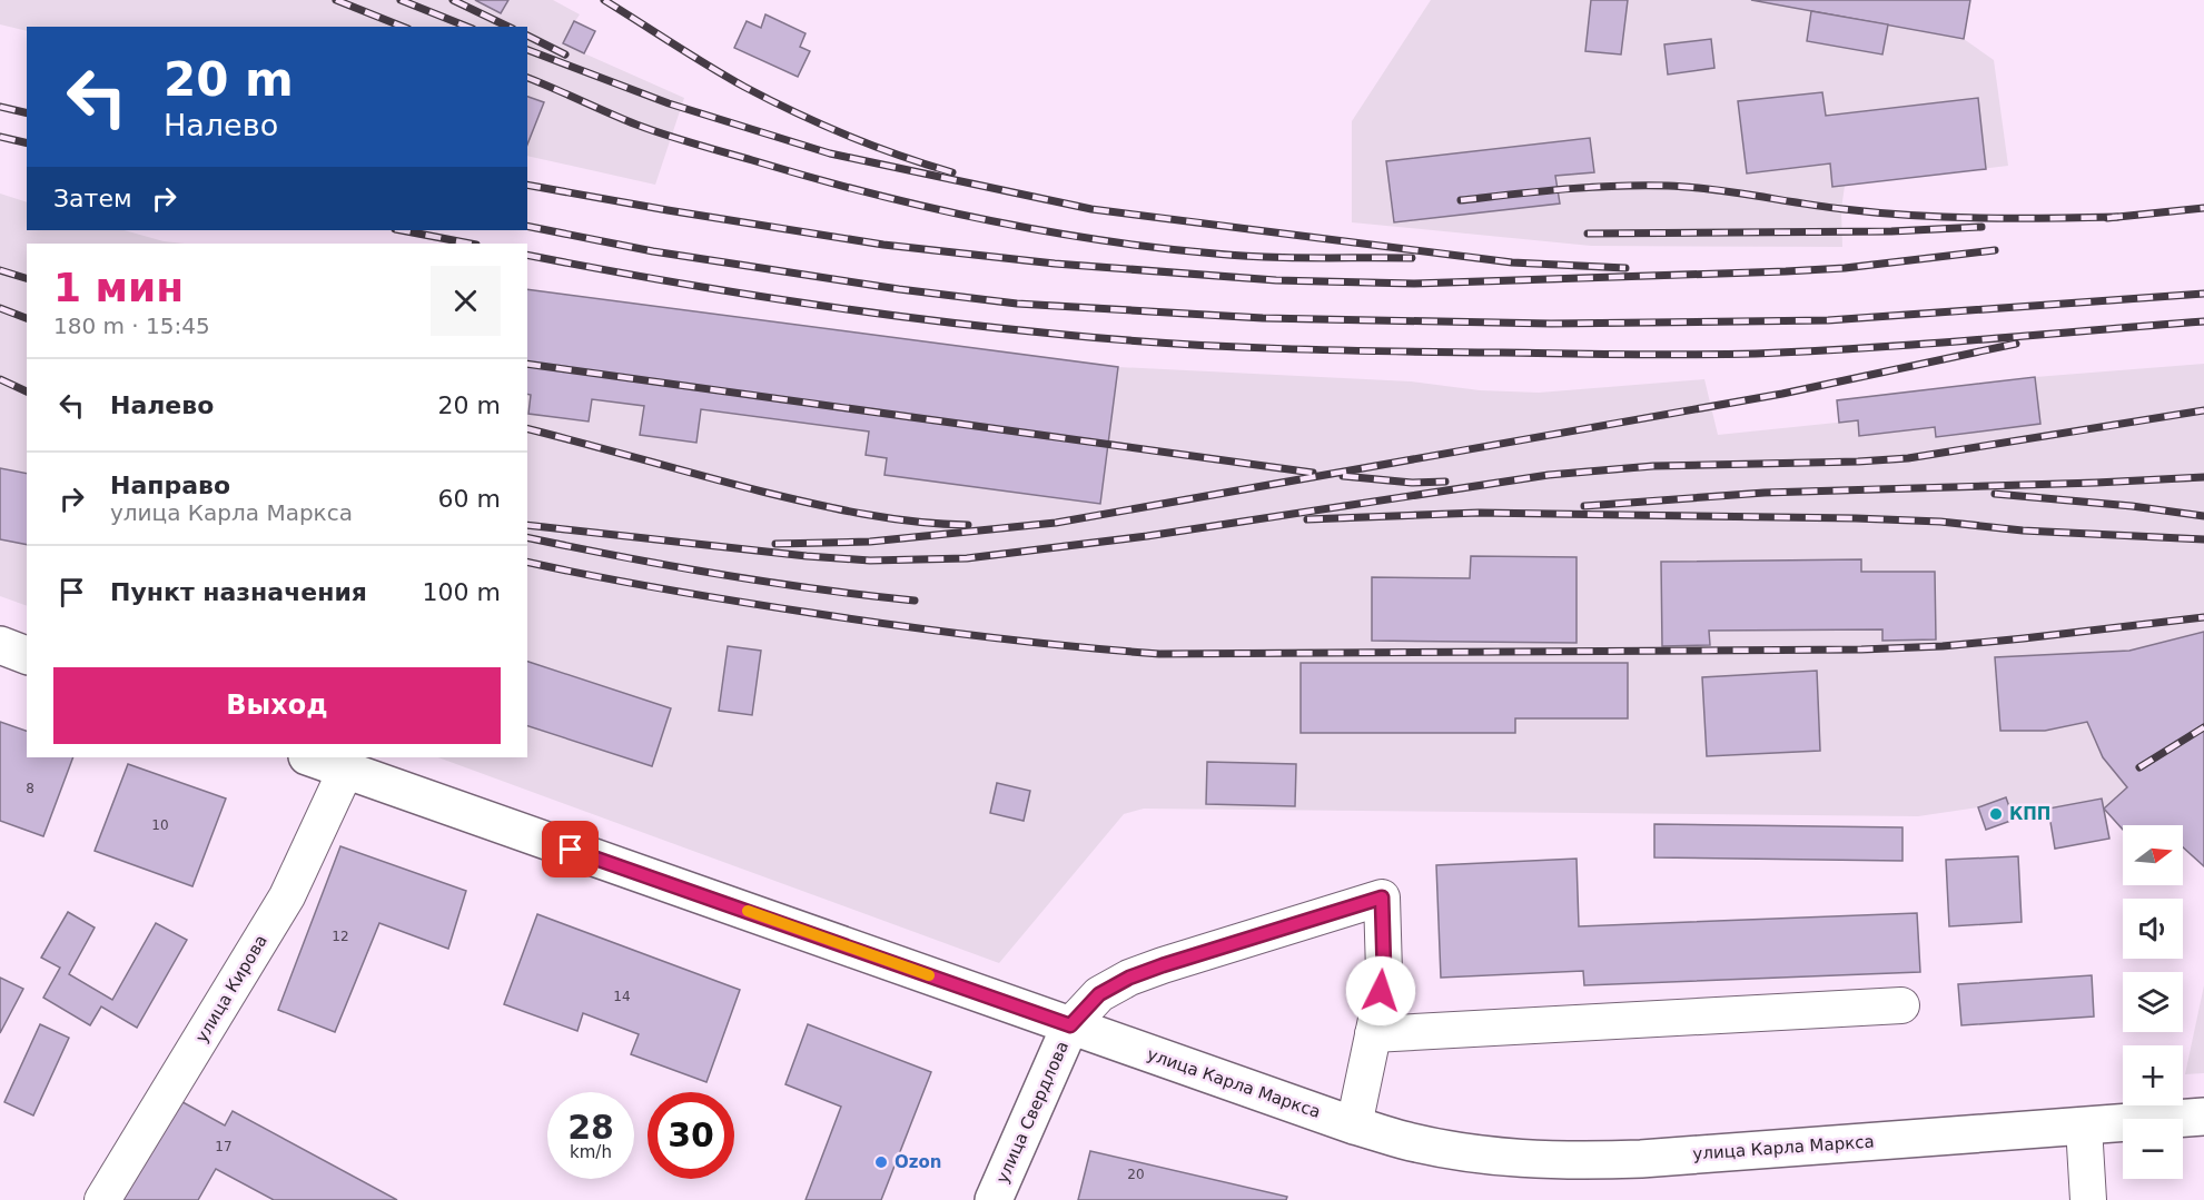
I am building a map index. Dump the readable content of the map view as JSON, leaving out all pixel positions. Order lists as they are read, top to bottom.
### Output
{
  "streets": {
    "main road": ["улица Карла Маркса", "улица Свердлова"],
    "street": ["улица Кирова"]
  },
  "crossings": [
    ["улица Кирова", "улица Карла Маркса"],
    ["улица Карла Маркса", "улица Свердлова"]
  ],
  "places": ["КПП", "Ozon"],
  "house_numbers": [
    "8",
    "10",
    "12",
    "14",
    "17",
    "20"
  ],
  "north": "right",
  "page": {
    "turn": ["20 m", "Налево"],
    "then": "Затем",
    "heading": ["1 мин", "180 m · 15:45"],
    "list": [
      {
        "name": "Налево",
        "value": "20 m"
      },
      {
        "name": "Направо",
        "note": "улица Карла Маркса",
        "value": "60 m"
      },
      {
        "name": "Пункт назначения",
        "value": "100 m"
      }
    ],
    "buttons": "Выход",
    "map_buttons": ["+", "−"],
    "speed": "28 km/h",
    "limit": "30"
  }
}
